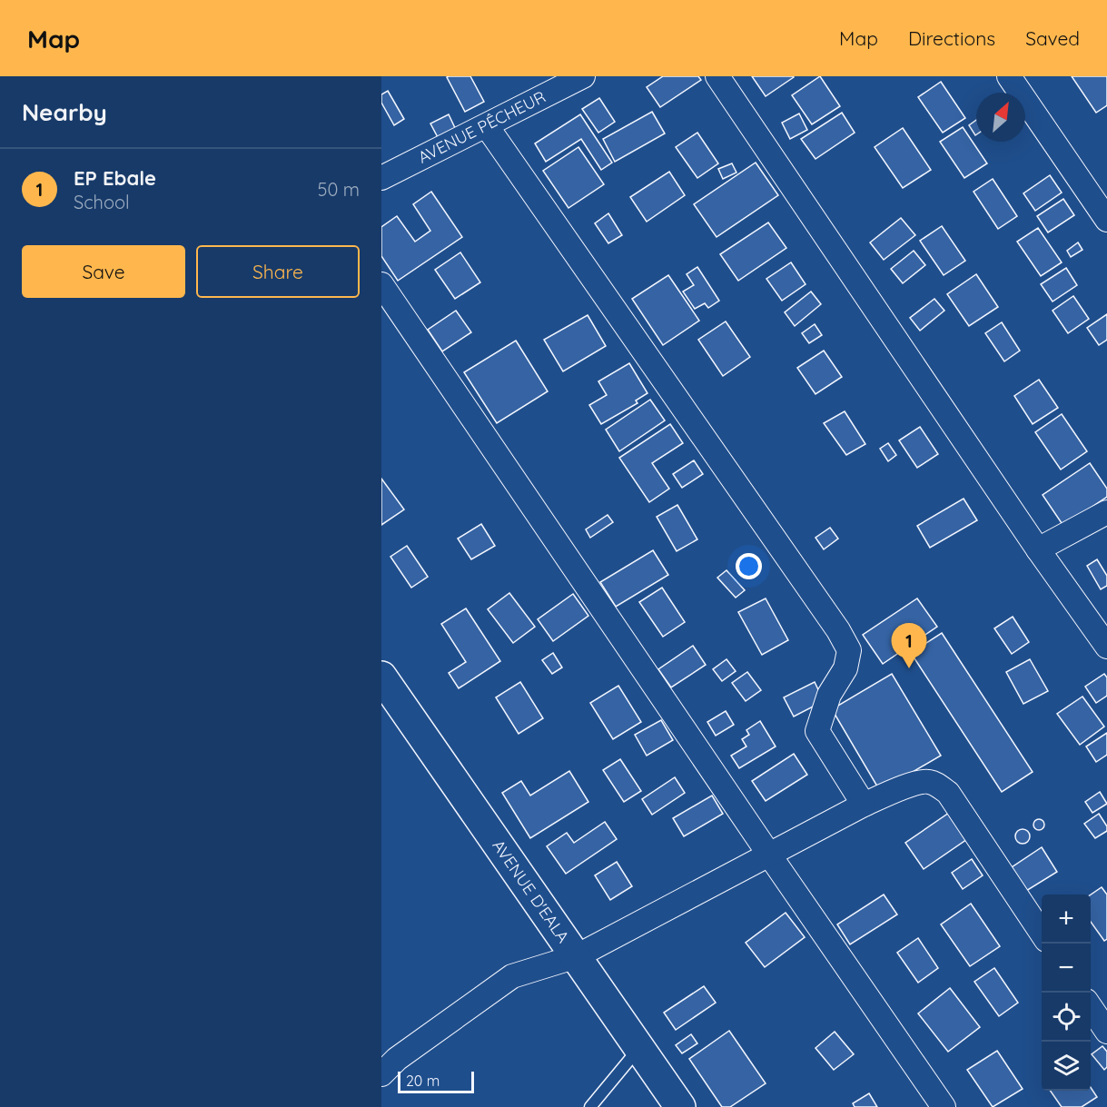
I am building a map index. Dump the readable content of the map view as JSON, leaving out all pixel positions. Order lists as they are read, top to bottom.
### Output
{
  "streets": {
    "street": ["AVENUE PÊCHEUR", "AVENUE D'EALA"]
  },
  "scale_bar": "20 m",
  "north": "top right",
  "page": {
    "header": "Map",
    "nav": ["Map", "Directions", "Saved"],
    "heading": "Nearby",
    "list": [
      {
        "mark": "1",
        "name": "EP Ebale",
        "note": "School",
        "value": "50 m"
      }
    ],
    "buttons": ["Save", "Share"],
    "pins": "1",
    "map_buttons": ["+", "−"],
    "scale": "20 m"
  }
}
